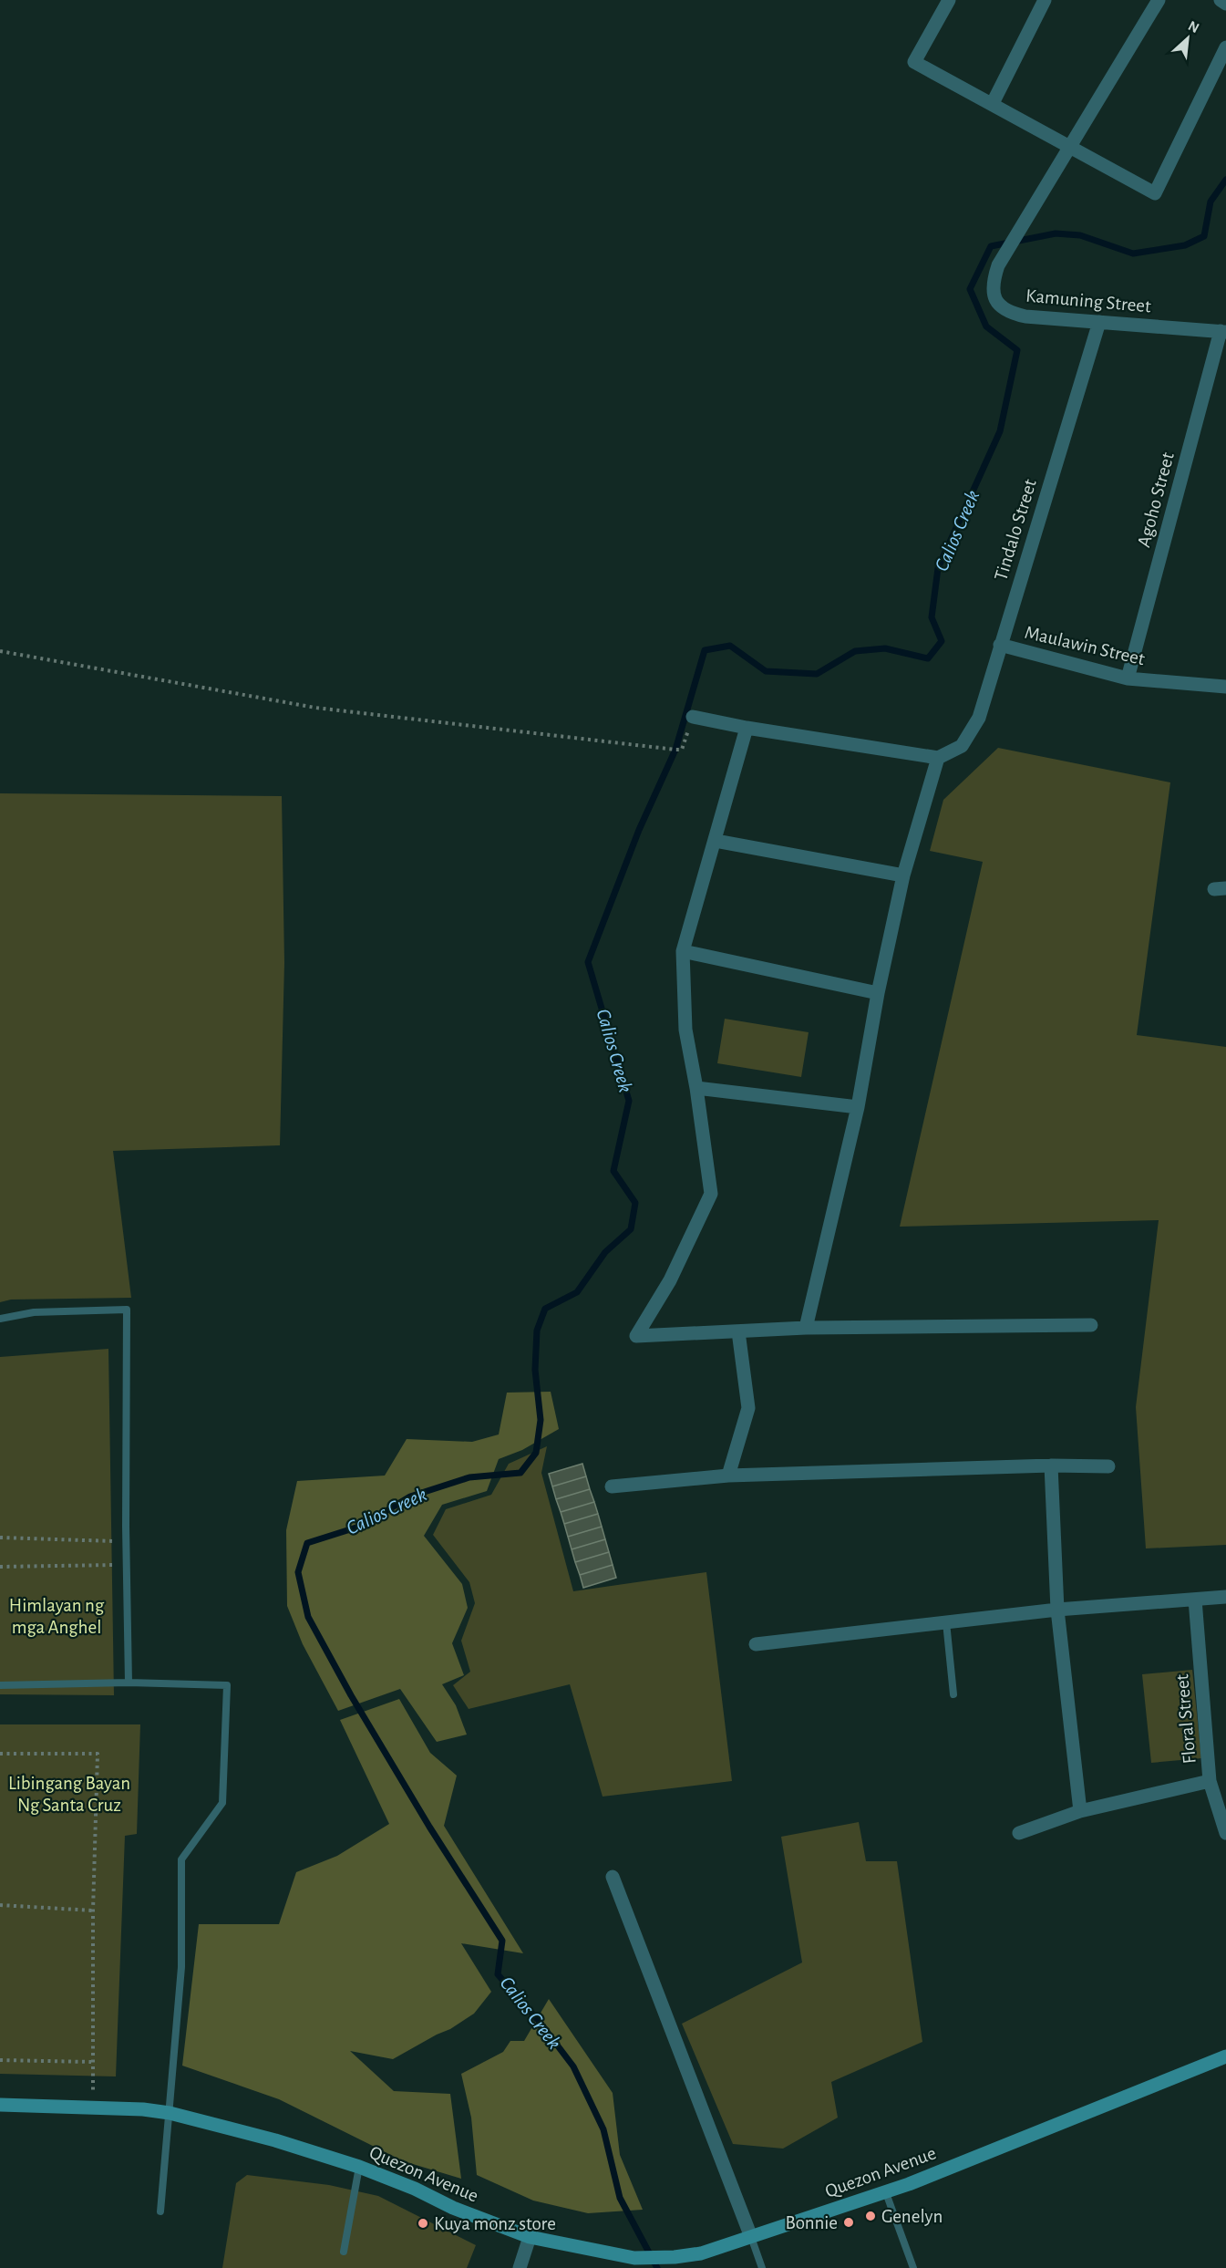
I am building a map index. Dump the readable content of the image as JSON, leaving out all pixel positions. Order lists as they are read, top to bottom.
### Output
{
  "streets": {
    "main road": ["Quezon Avenue"],
    "street": [
      "Kamuning Street",
      "Agoho Street",
      "Tindalo Street",
      "Maulawin Street",
      "Floral Street"
    ]
  },
  "crossings": [
    ["Kamuning Street", "Agoho Street"],
    ["Kamuning Street", "Tindalo Street"],
    ["Agoho Street", "Maulawin Street"],
    ["Tindalo Street", "Maulawin Street"]
  ],
  "water": ["Calios Creek"],
  "parks": ["Himlayan ng mga Anghel", "Libingang Bayan Ng Santa Cruz"],
  "places": ["Genelyn", "Bonnie", "Kuya monz store"],
  "north": "top right"
}
